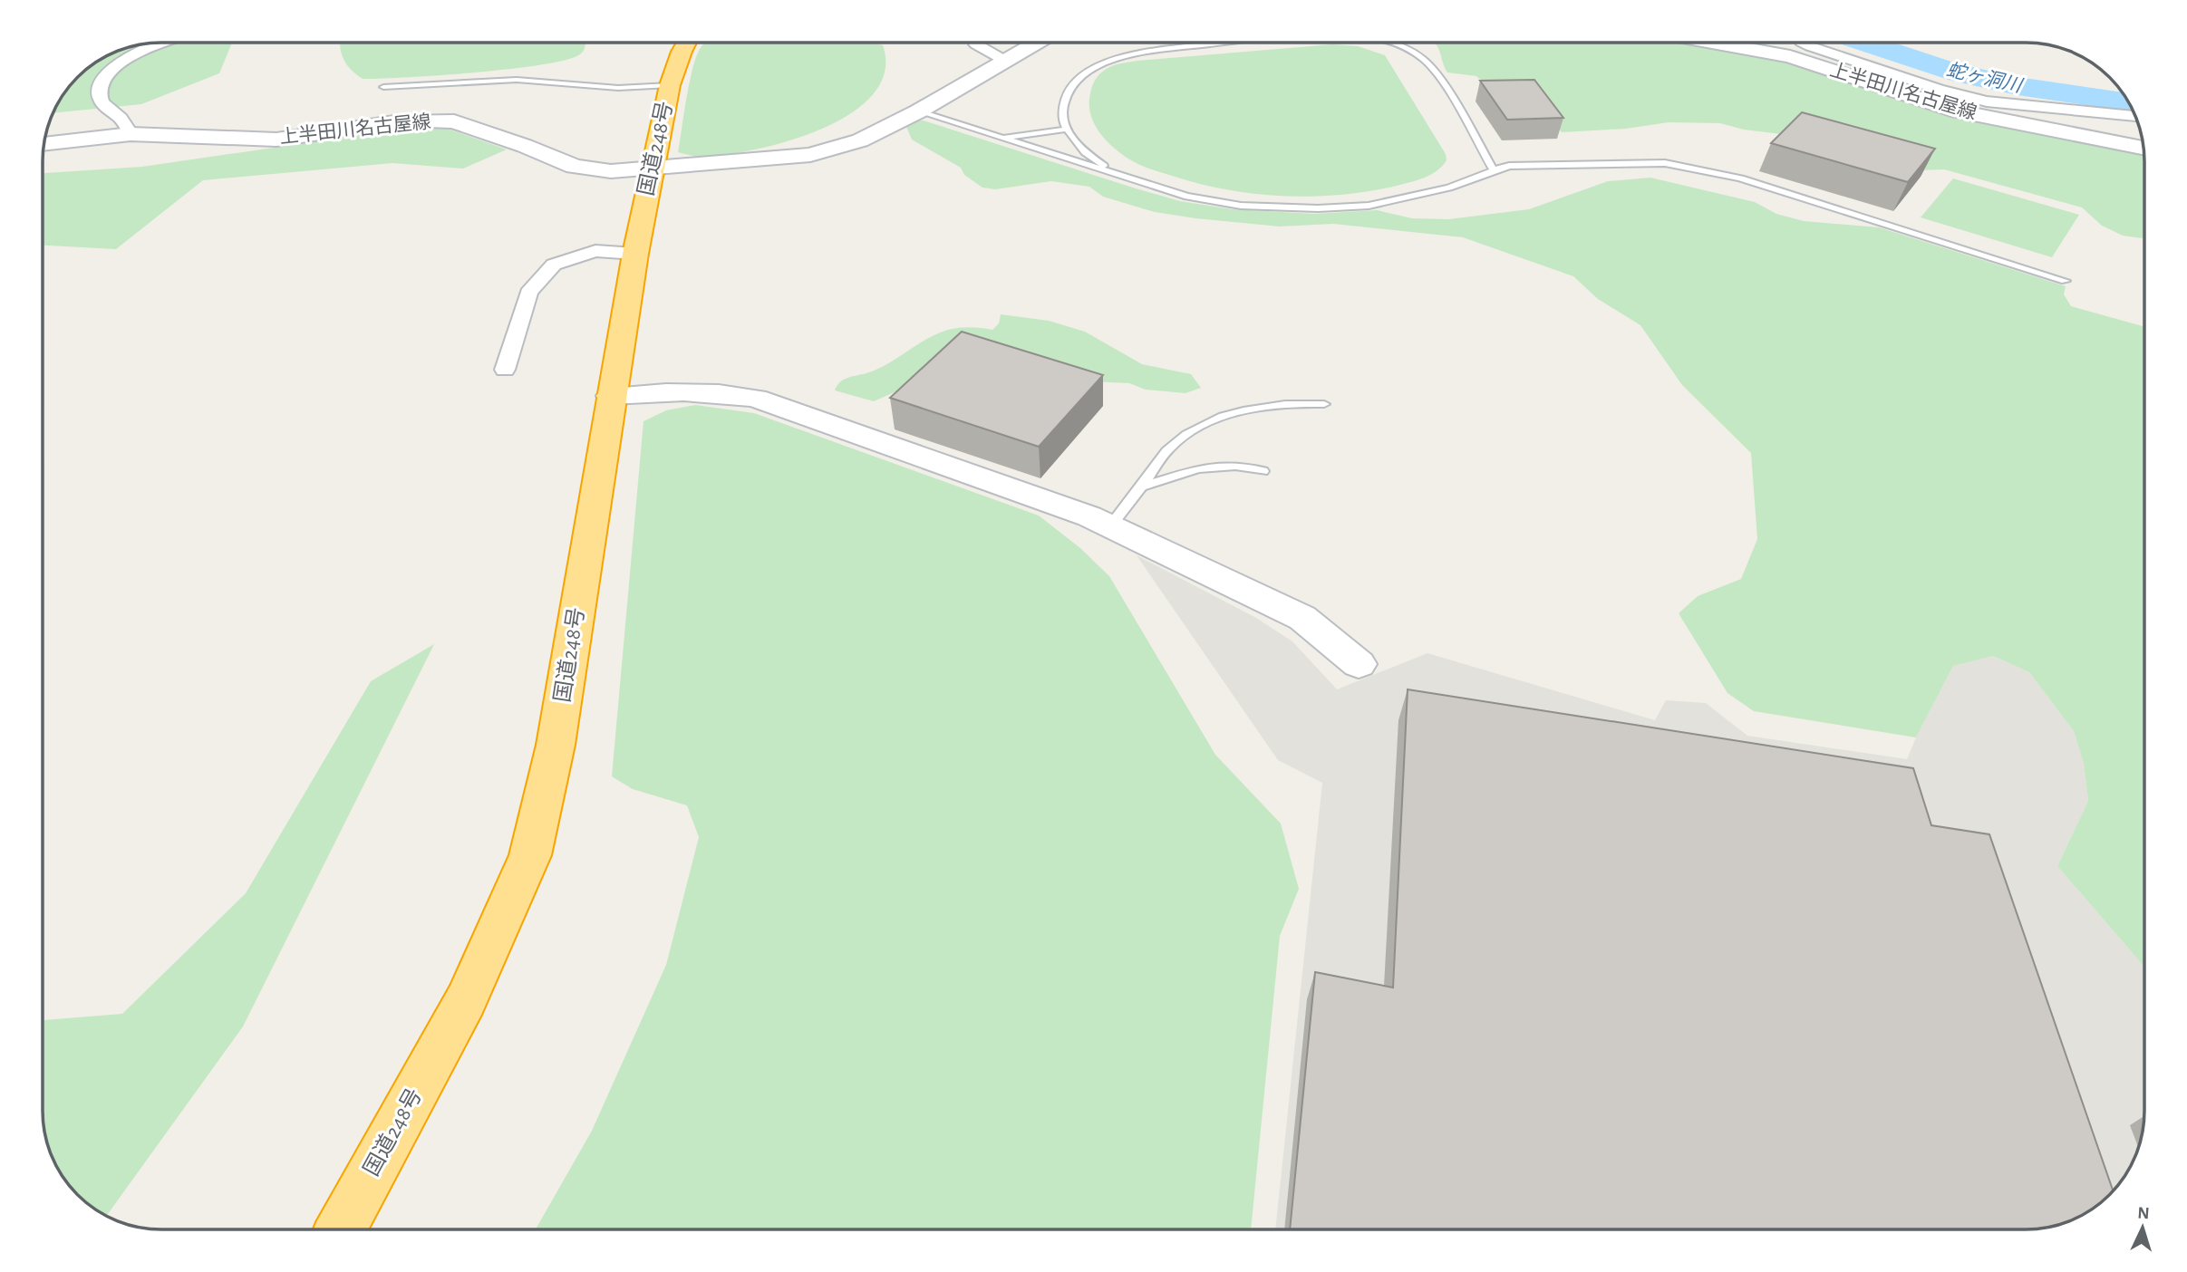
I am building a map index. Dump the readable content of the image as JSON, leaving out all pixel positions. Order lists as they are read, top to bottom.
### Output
{
  "streets": {
    "highway": ["国道248号"],
    "main road": ["上半田川名古屋線"]
  },
  "crossings": [
    ["上半田川名古屋線", "国道248号"]
  ],
  "water": ["蛇ヶ洞川"],
  "north": "top"
}
